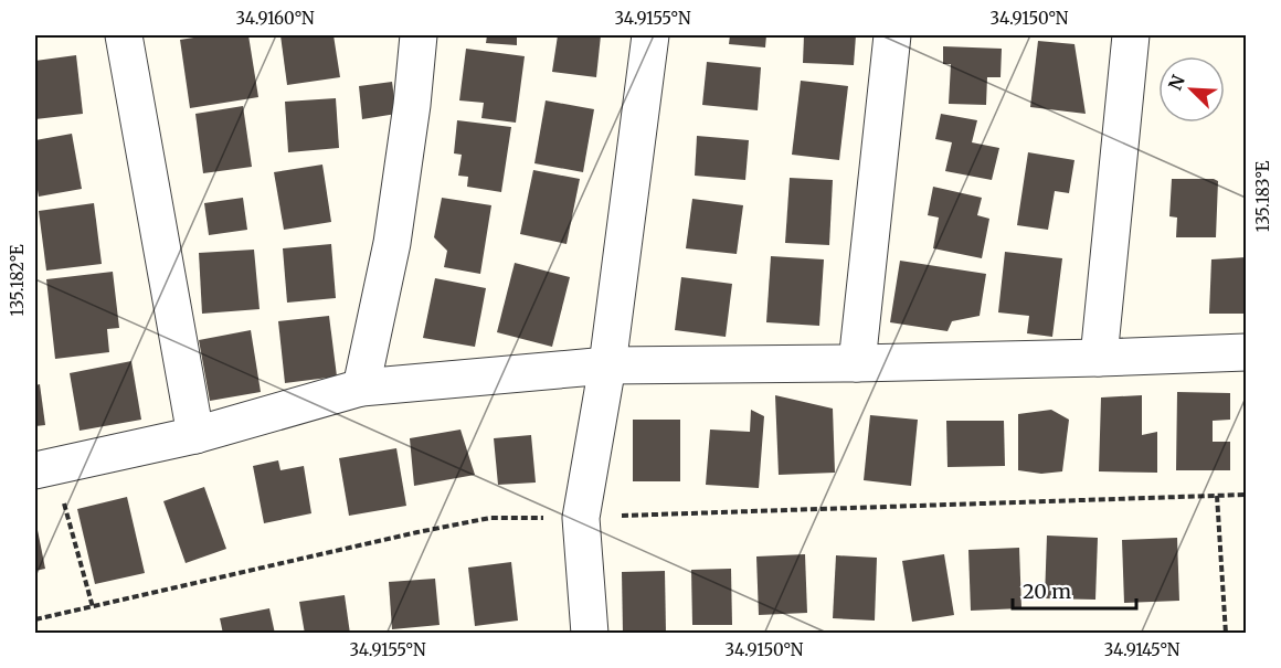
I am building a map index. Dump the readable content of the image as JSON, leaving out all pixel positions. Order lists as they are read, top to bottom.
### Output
{
  "scale_bar": "20 m",
  "north": "top left",
  "coordinates": [
    "34.9160°N",
    "34.9155°N",
    "34.9150°N",
    "135.183°E",
    "135.182°E",
    "34.9145°N"
  ]
}
